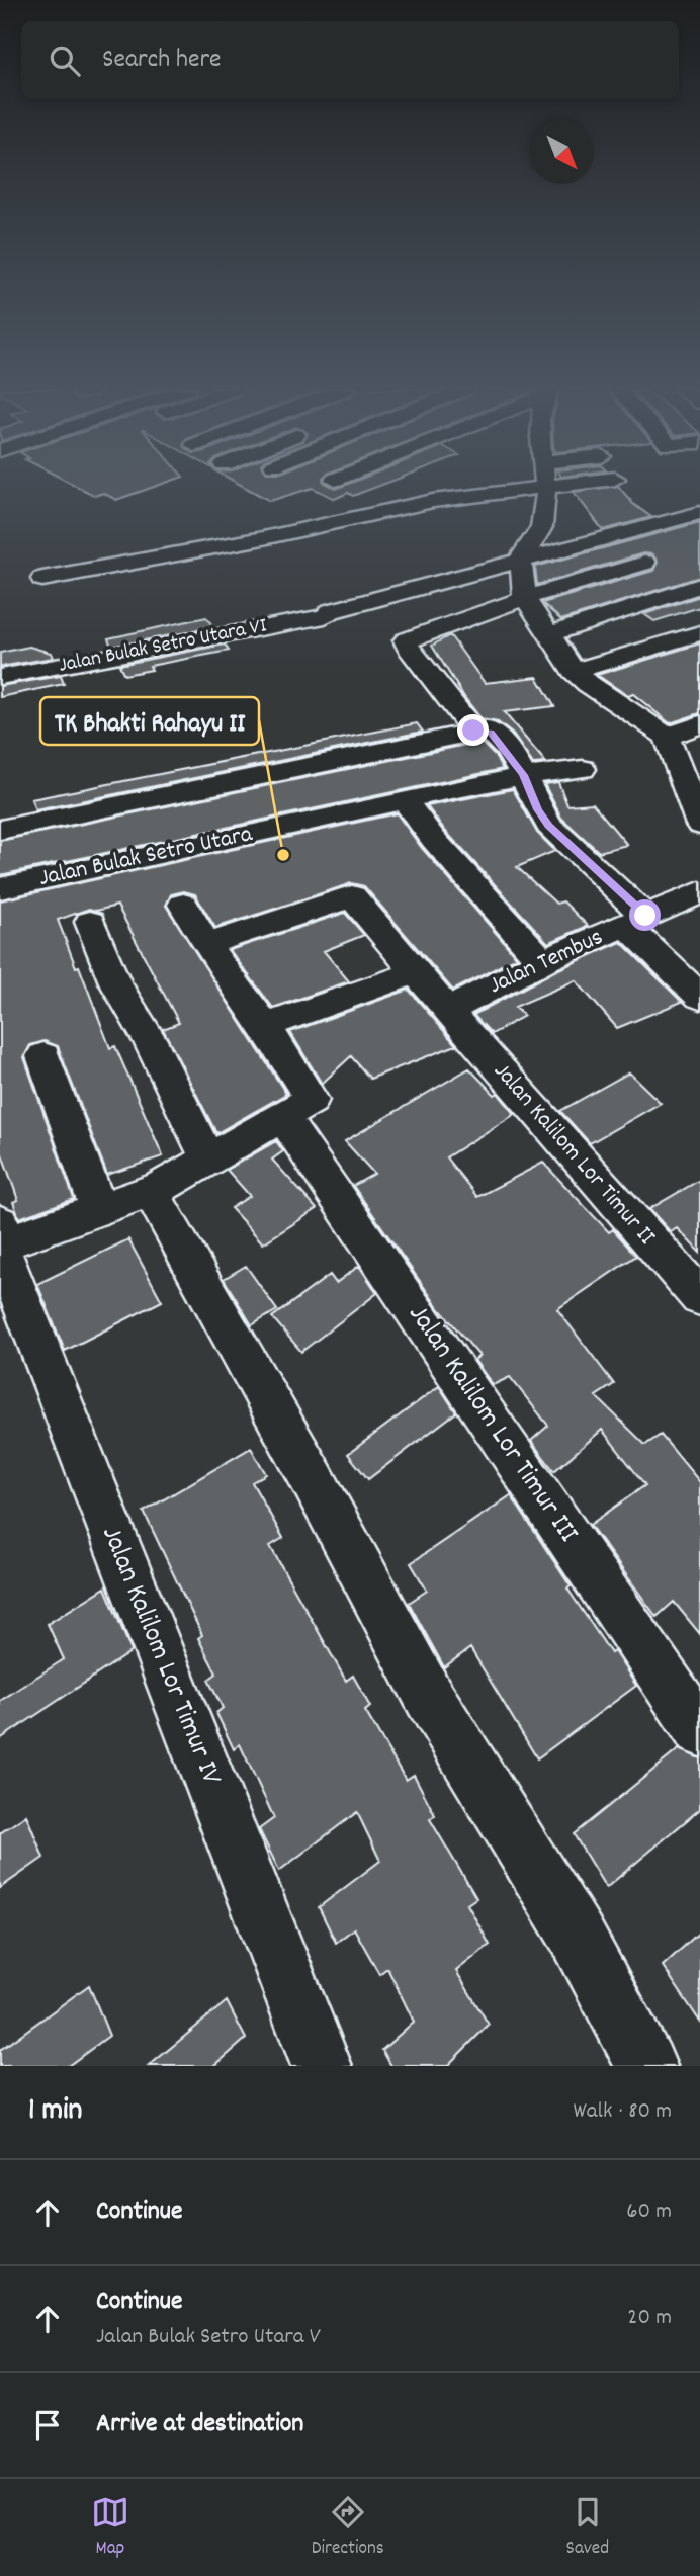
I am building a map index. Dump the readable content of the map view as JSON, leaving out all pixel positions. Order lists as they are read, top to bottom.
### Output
{
  "streets": {
    "street": [
      "Jalan Bulak Setro Utara VI",
      "Jalan Bulak Setro Utara",
      "Jalan Tembus",
      "Jalan Kalilom Lor Timur II",
      "Jalan Kalilom Lor Timur III",
      "Jalan Kalilom Lor Timur IV"
    ]
  },
  "crossings": [
    ["Jalan Tembus", "Jalan Kalilom Lor Timur II"]
  ],
  "places": ["TK Bhakti Rahayu II"],
  "north": "bottom right",
  "page": {
    "search": "Search here",
    "heading": ["1 min", "Walk · 80 m"],
    "list": [
      ["Continue", "60 m"],
      ["Continue", "Jalan Bulak Setro Utara V", "20 m"],
      "Arrive at destination"
    ],
    "nav": ["Map", "Directions", "Saved"]
  }
}
